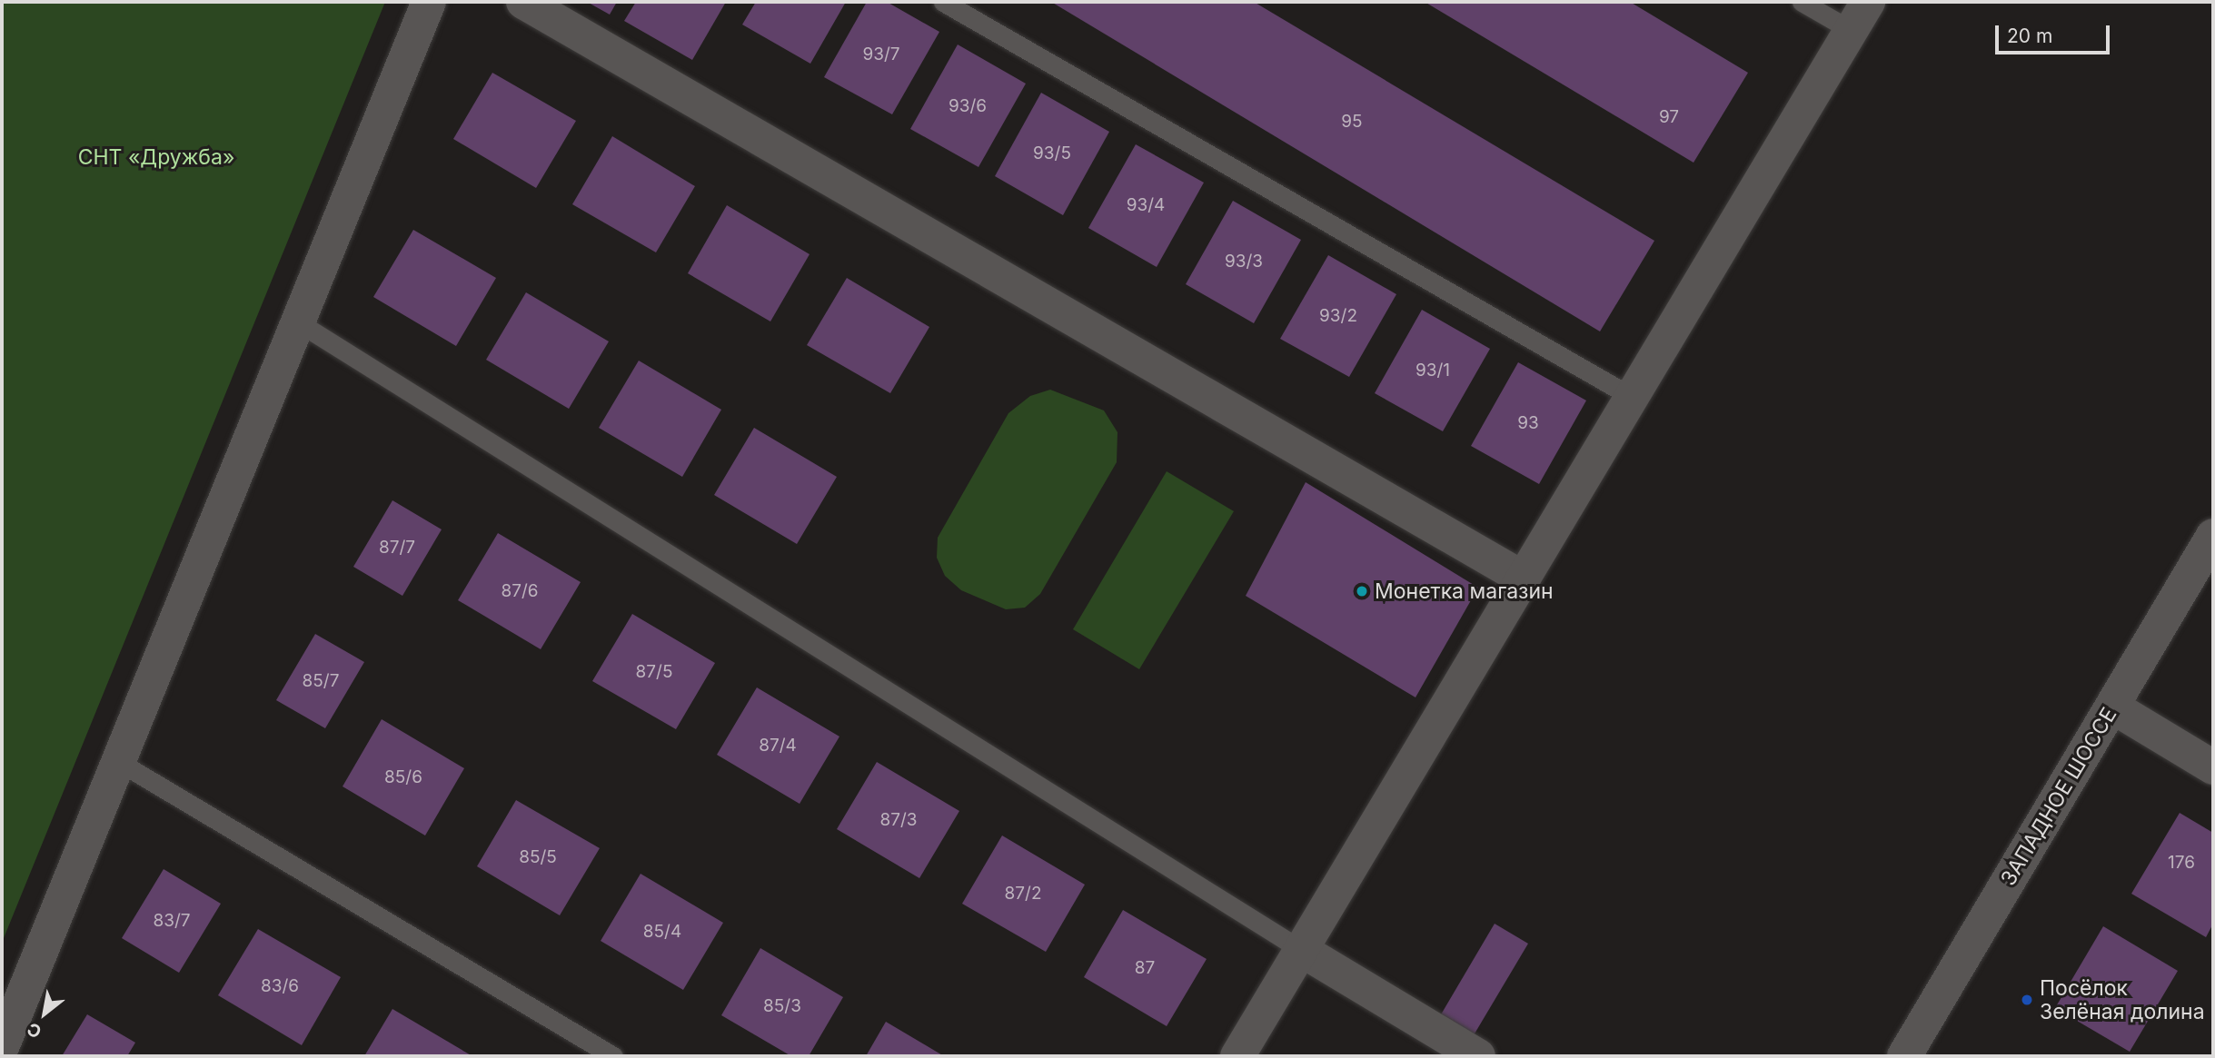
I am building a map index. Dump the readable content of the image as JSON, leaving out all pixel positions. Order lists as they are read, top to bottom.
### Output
{
  "streets": {
    "street": ["ЗАПАДНОЕ ШОССЕ"]
  },
  "parks": ["СНТ «Дружба»"],
  "places": ["Монетка магазин", "Посёлок Зелёная долина"],
  "house_numbers": [
    "93/7",
    "93/6",
    "97",
    "95",
    "93/5",
    "93/4",
    "93/3",
    "93/2",
    "93/1",
    "93",
    "87/7",
    "87/6",
    "87/5",
    "85/7",
    "87/4",
    "85/6",
    "87/3",
    "85/5",
    "176",
    "87/2",
    "83/7",
    "85/4",
    "87",
    "83/6",
    "85/3"
  ],
  "scale_bar": "20 m",
  "north": "bottom left"
}
